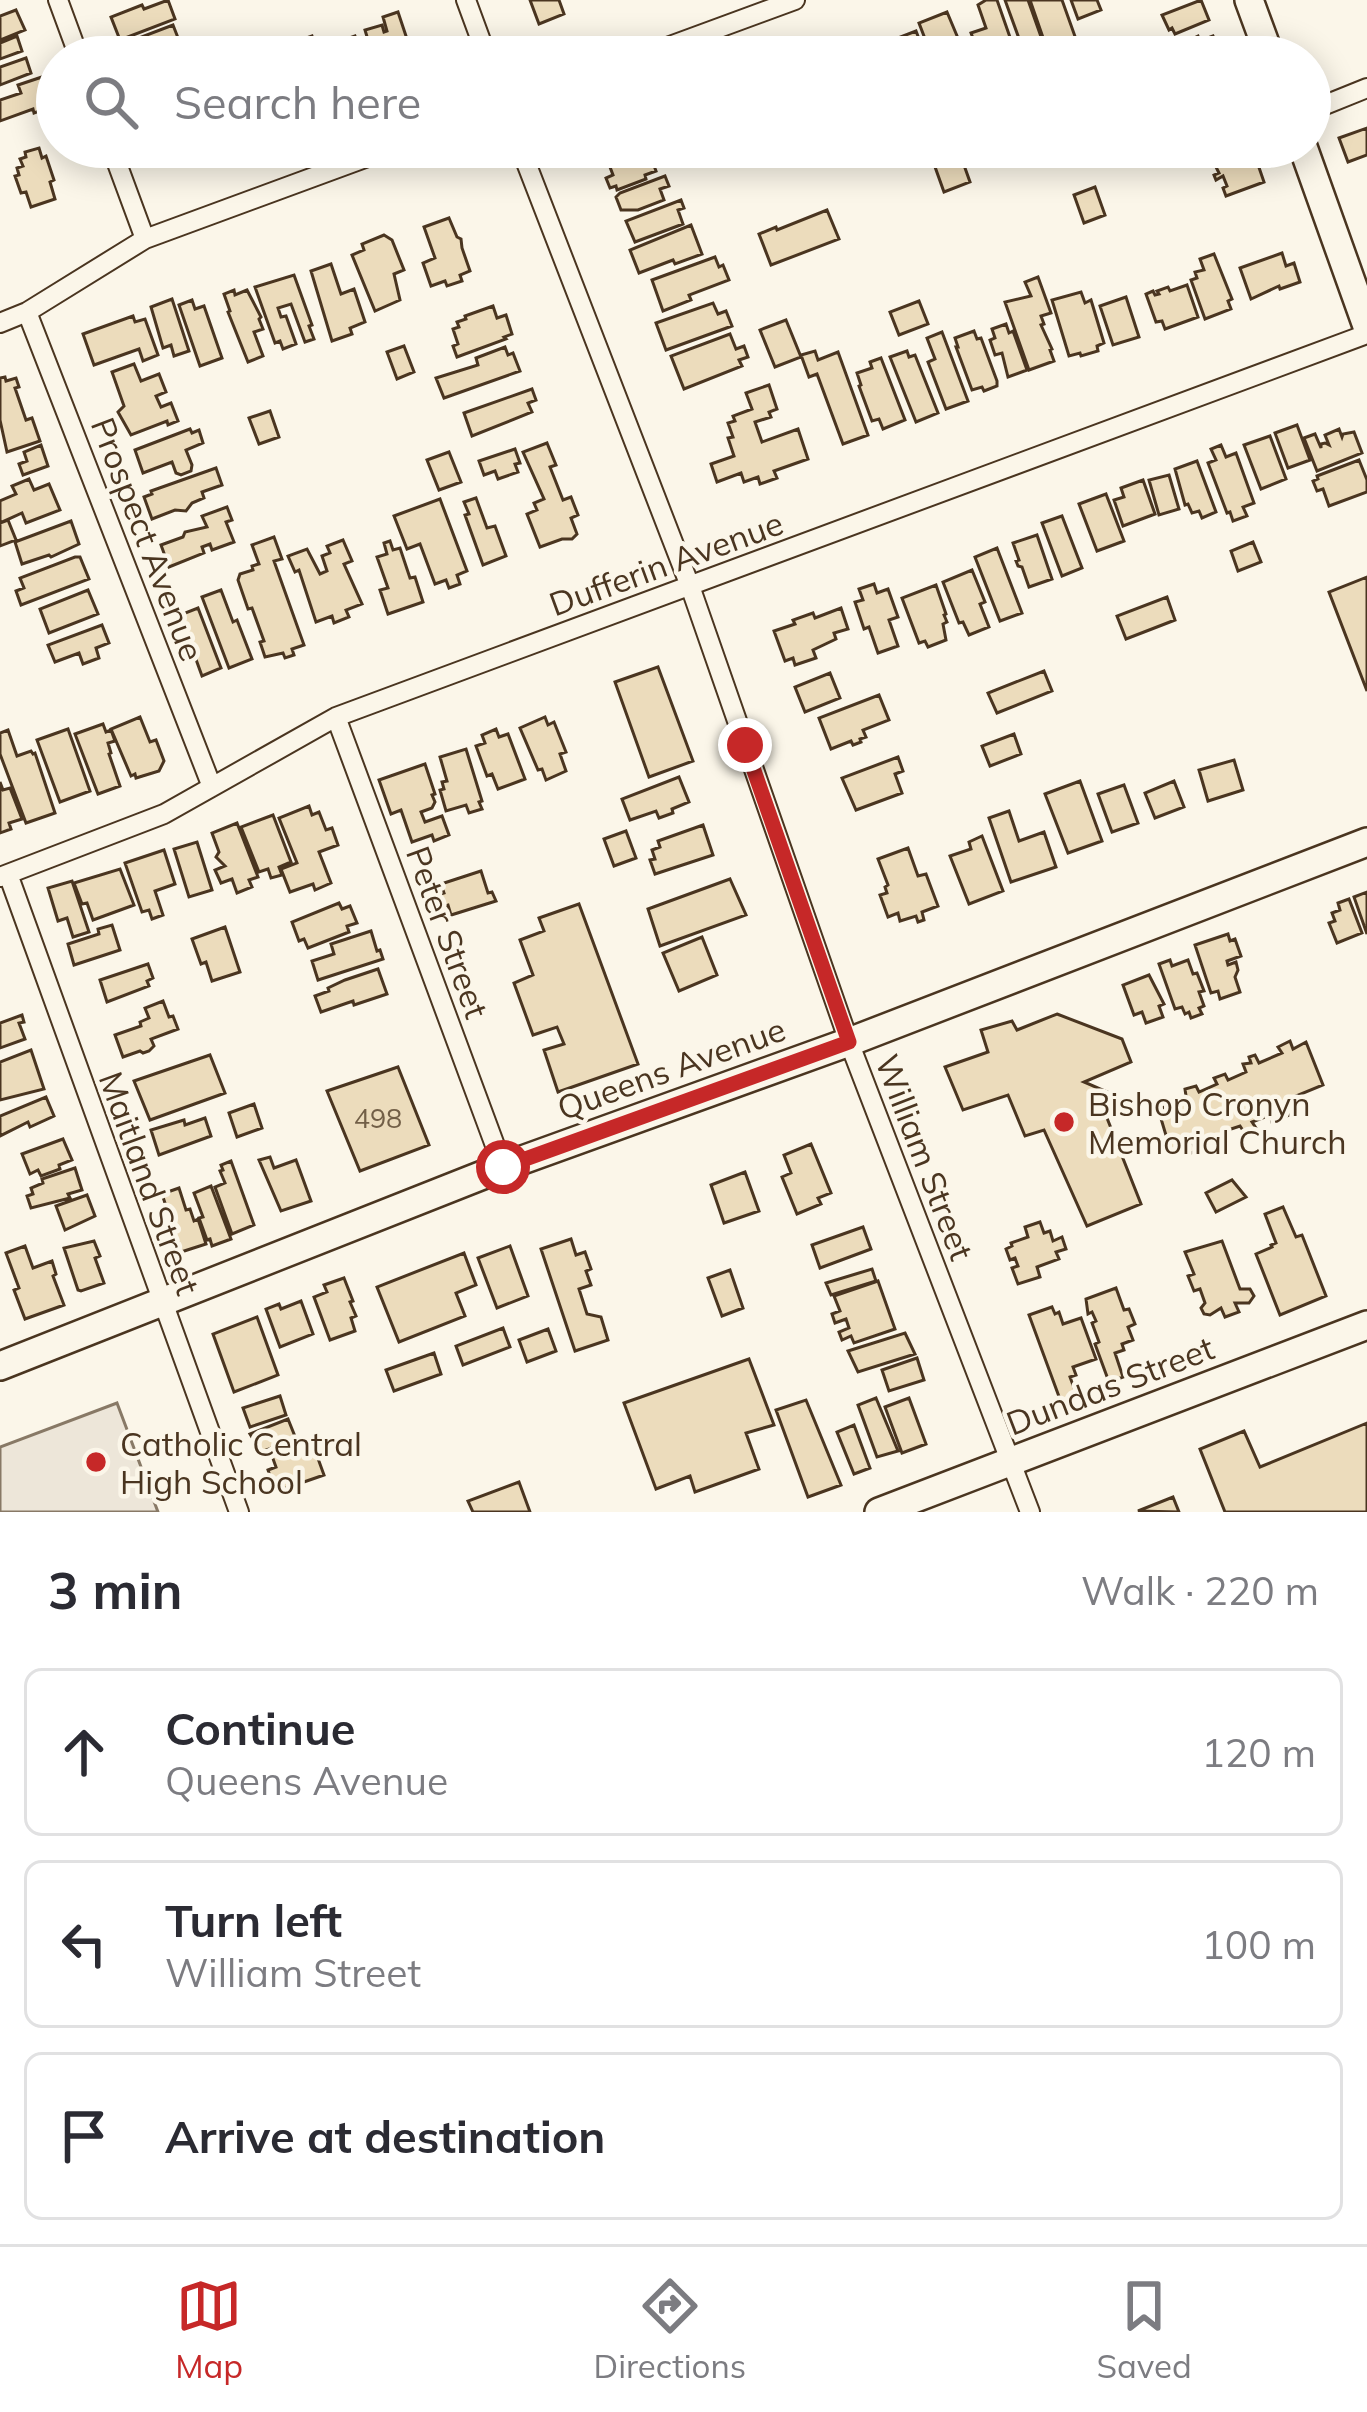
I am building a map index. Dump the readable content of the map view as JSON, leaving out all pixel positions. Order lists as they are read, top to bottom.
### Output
{
  "streets": {
    "main road": ["Queens Avenue", "Dundas Street"],
    "street": [
      "Prospect Avenue",
      "Dufferin Avenue",
      "Peter Street",
      "William Street",
      "Maitland Street"
    ]
  },
  "crossings": [
    ["Prospect Avenue", "Dufferin Avenue"],
    ["Dufferin Avenue", "Peter Street"],
    ["Dufferin Avenue", "William Street"],
    ["Dufferin Avenue", "Maitland Street"],
    ["Peter Street", "Queens Avenue"],
    ["Queens Avenue", "William Street"],
    ["Queens Avenue", "Maitland Street"],
    ["William Street", "Dundas Street"]
  ],
  "places": ["Bishop Cronyn Memorial Church", "Catholic Central High School"],
  "house_numbers": ["498"],
  "page": {
    "search": "Search here",
    "heading": ["3 min", "Walk · 220 m"],
    "list": [
      ["Continue", "Queens Avenue", "120 m"],
      ["Turn left", "William Street", "100 m"],
      "Arrive at destination"
    ],
    "nav": ["Map", "Directions", "Saved"]
  }
}
